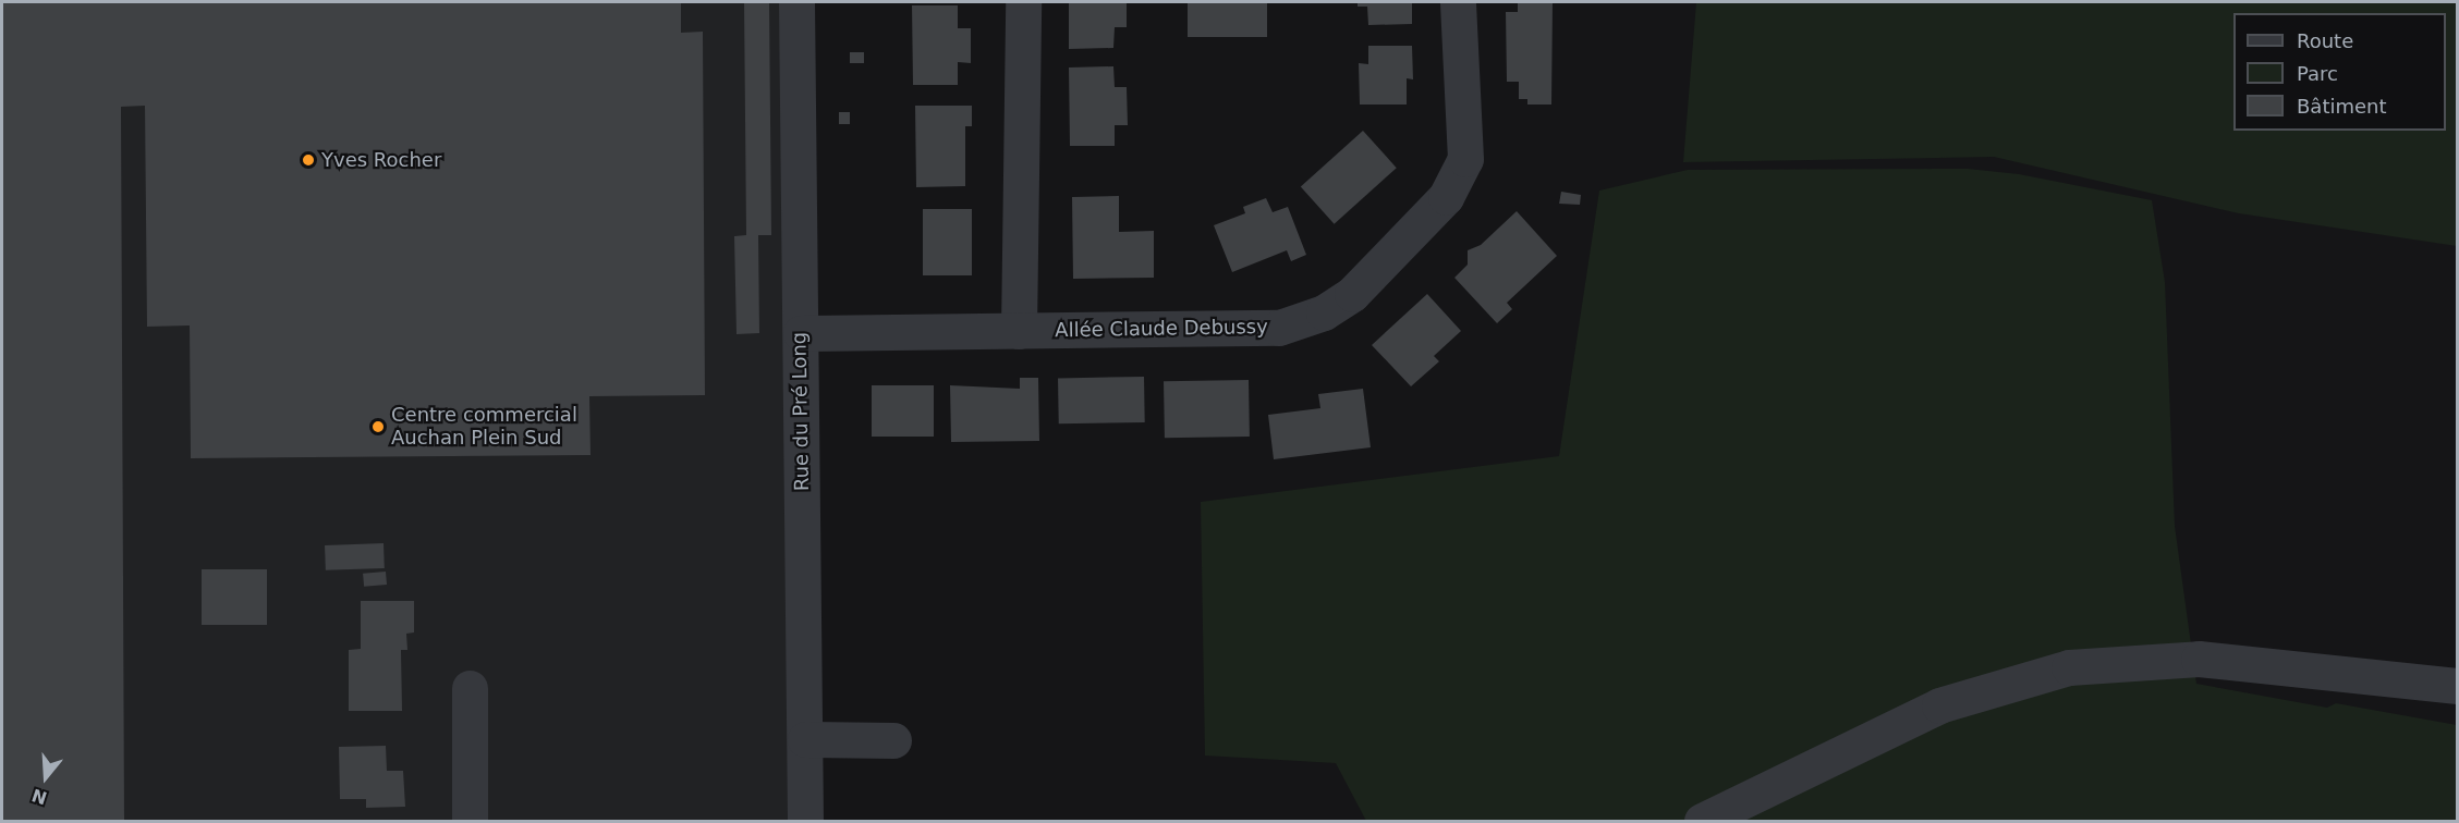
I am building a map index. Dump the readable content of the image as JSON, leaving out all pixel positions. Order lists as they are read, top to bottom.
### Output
{
  "streets": {
    "street": ["Allée Claude Debussy", "Rue du Pré Long"]
  },
  "crossings": [
    ["Allée Claude Debussy", "Rue du Pré Long"]
  ],
  "places": ["Yves Rocher", "Centre commercial Auchan Plein Sud"],
  "legend": ["Route", "Parc", "Bâtiment"],
  "north": "bottom"
}
